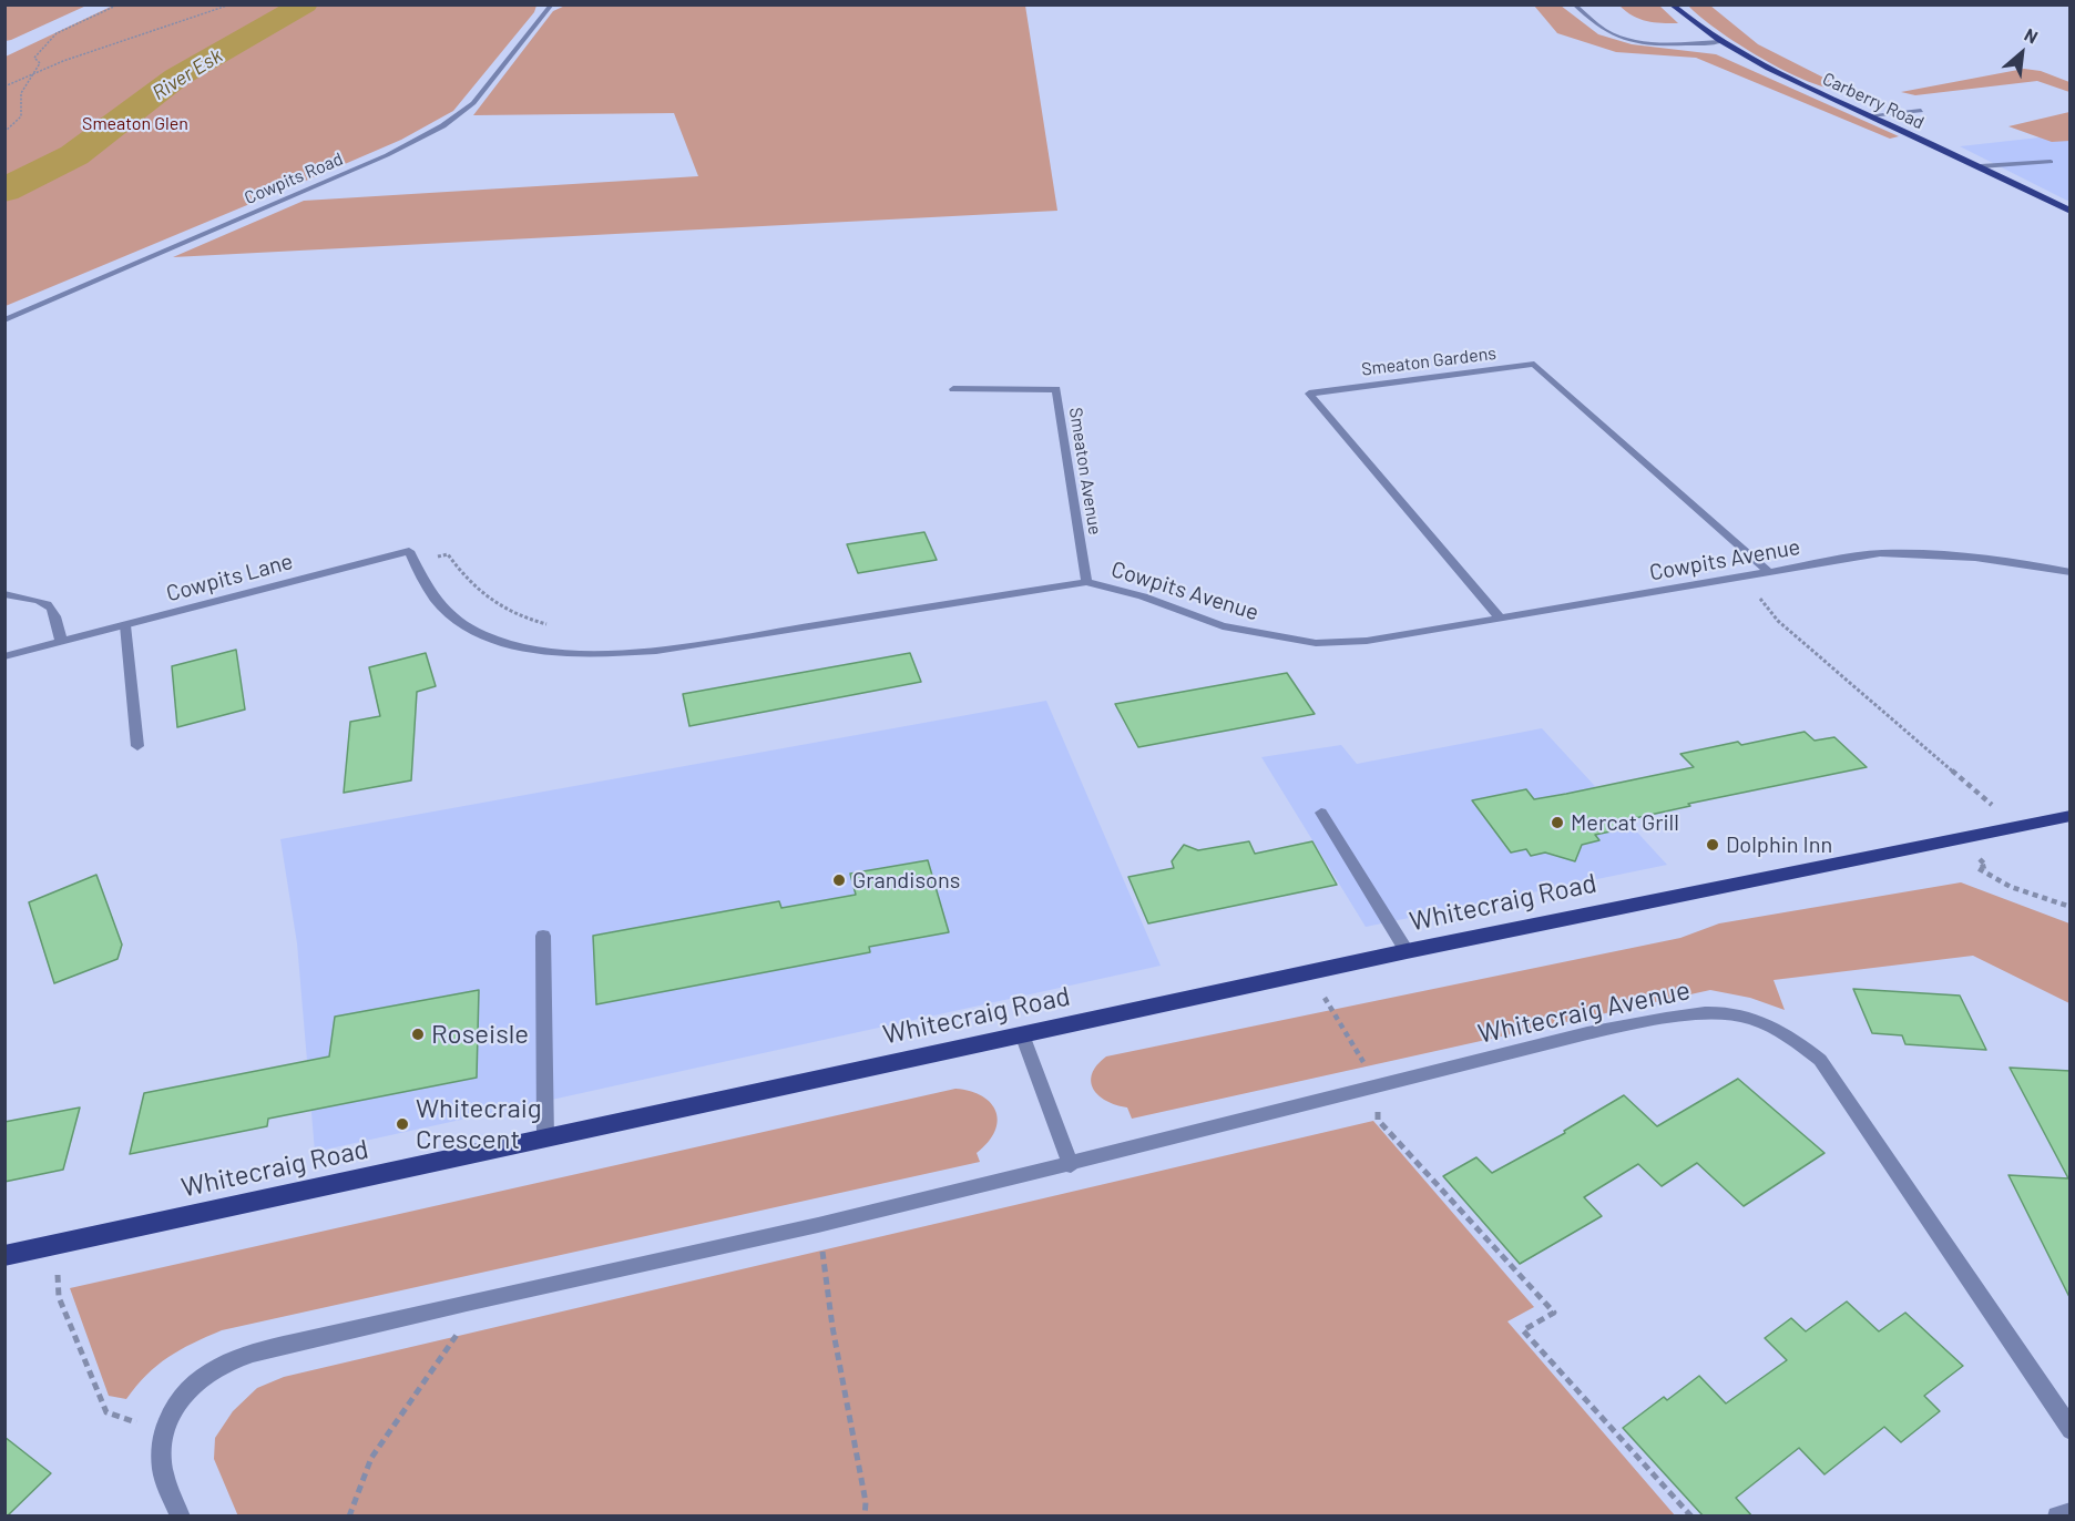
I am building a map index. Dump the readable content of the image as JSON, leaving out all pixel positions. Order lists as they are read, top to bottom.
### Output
{
  "streets": {
    "main road": ["Carberry Road", "Whitecraig Road"],
    "street": [
      "Cowpits Road",
      "Smeaton Gardens",
      "Smeaton Avenue",
      "Cowpits Avenue",
      "Cowpits Lane",
      "Whitecraig Avenue"
    ]
  },
  "crossings": [
    ["Smeaton Gardens", "Cowpits Avenue"],
    ["Smeaton Avenue", "Cowpits Avenue"],
    ["Cowpits Avenue", "Cowpits Lane"]
  ],
  "water": ["River Esk"],
  "parks": ["Smeaton Glen"],
  "places": [
    "Mercat Grill",
    "Dolphin Inn",
    "Grandisons",
    "Roseisle",
    "Whitecraig Crescent"
  ],
  "north": "top right"
}
